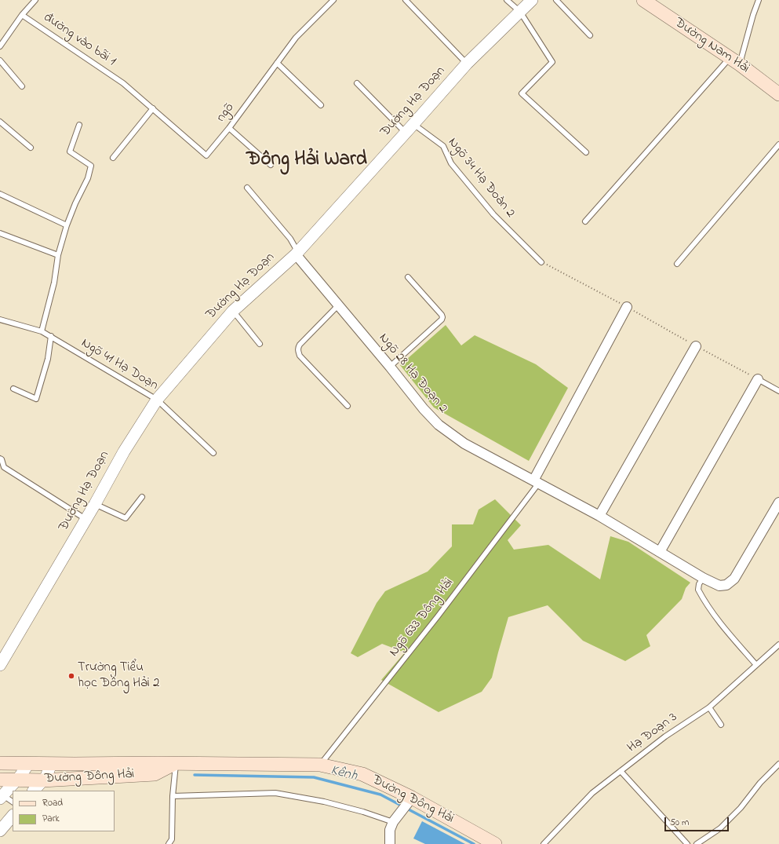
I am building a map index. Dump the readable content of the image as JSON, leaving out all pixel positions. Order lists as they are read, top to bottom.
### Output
{
  "streets": {
    "main road": ["Đường Nam Hải", "Đường Đông Hải"],
    "street": ["Đường Hạ Đoạn", "Ngõ 28 Hạ Đoạn 2"],
    "lane": [
      "đường vào bãi 1",
      "ngõ",
      "Ngõ 34 Hạ Đoàn 2",
      "Ngõ 41 Hạ Doạn",
      "Ngõ 633 Đông Hải",
      "Hạ Đoạn 3"
    ]
  },
  "crossings": [
    ["đường vào bãi 1", "ngõ"],
    ["Đường Hạ Đoạn", "Ngõ 34 Hạ Đoàn 2"],
    ["Đường Hạ Đoạn", "Ngõ 41 Hạ Doạn"],
    ["Đường Hạ Đoạn", "Ngõ 28 Hạ Đoạn 2"],
    ["Ngõ 28 Hạ Đoạn 2", "Ngõ 633 Đông Hải"],
    ["Ngõ 633 Đông Hải", "Đường Đông Hải"]
  ],
  "districts": ["Đông Hải Ward"],
  "water": ["Kênh"],
  "places": ["Trường Tiểu học Đông Hải 2"],
  "legend": ["Road", "Park"],
  "scale_bar": "50 m"
}
